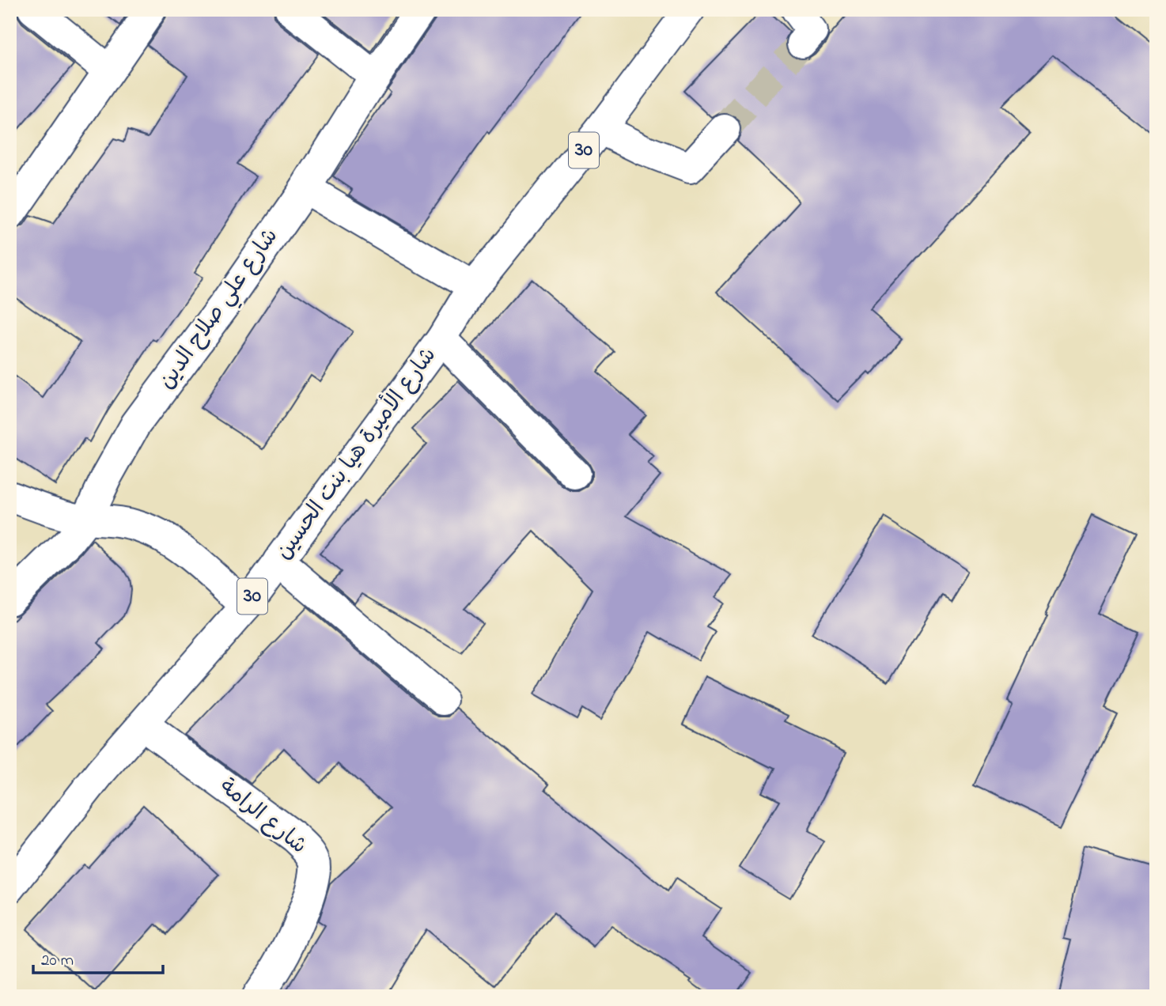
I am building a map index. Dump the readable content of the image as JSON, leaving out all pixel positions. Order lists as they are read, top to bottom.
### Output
{
  "streets": {
    "street": [
      "30",
      "شارع علي صلاح الدين",
      "شارع الأميرة هيا بنت الحسين",
      "شارع الرامة"
    ]
  },
  "crossings": [
    ["شارع الأميرة هيا بنت الحسين", "شارع الرامة"]
  ],
  "scale_bar": "20 m"
}
